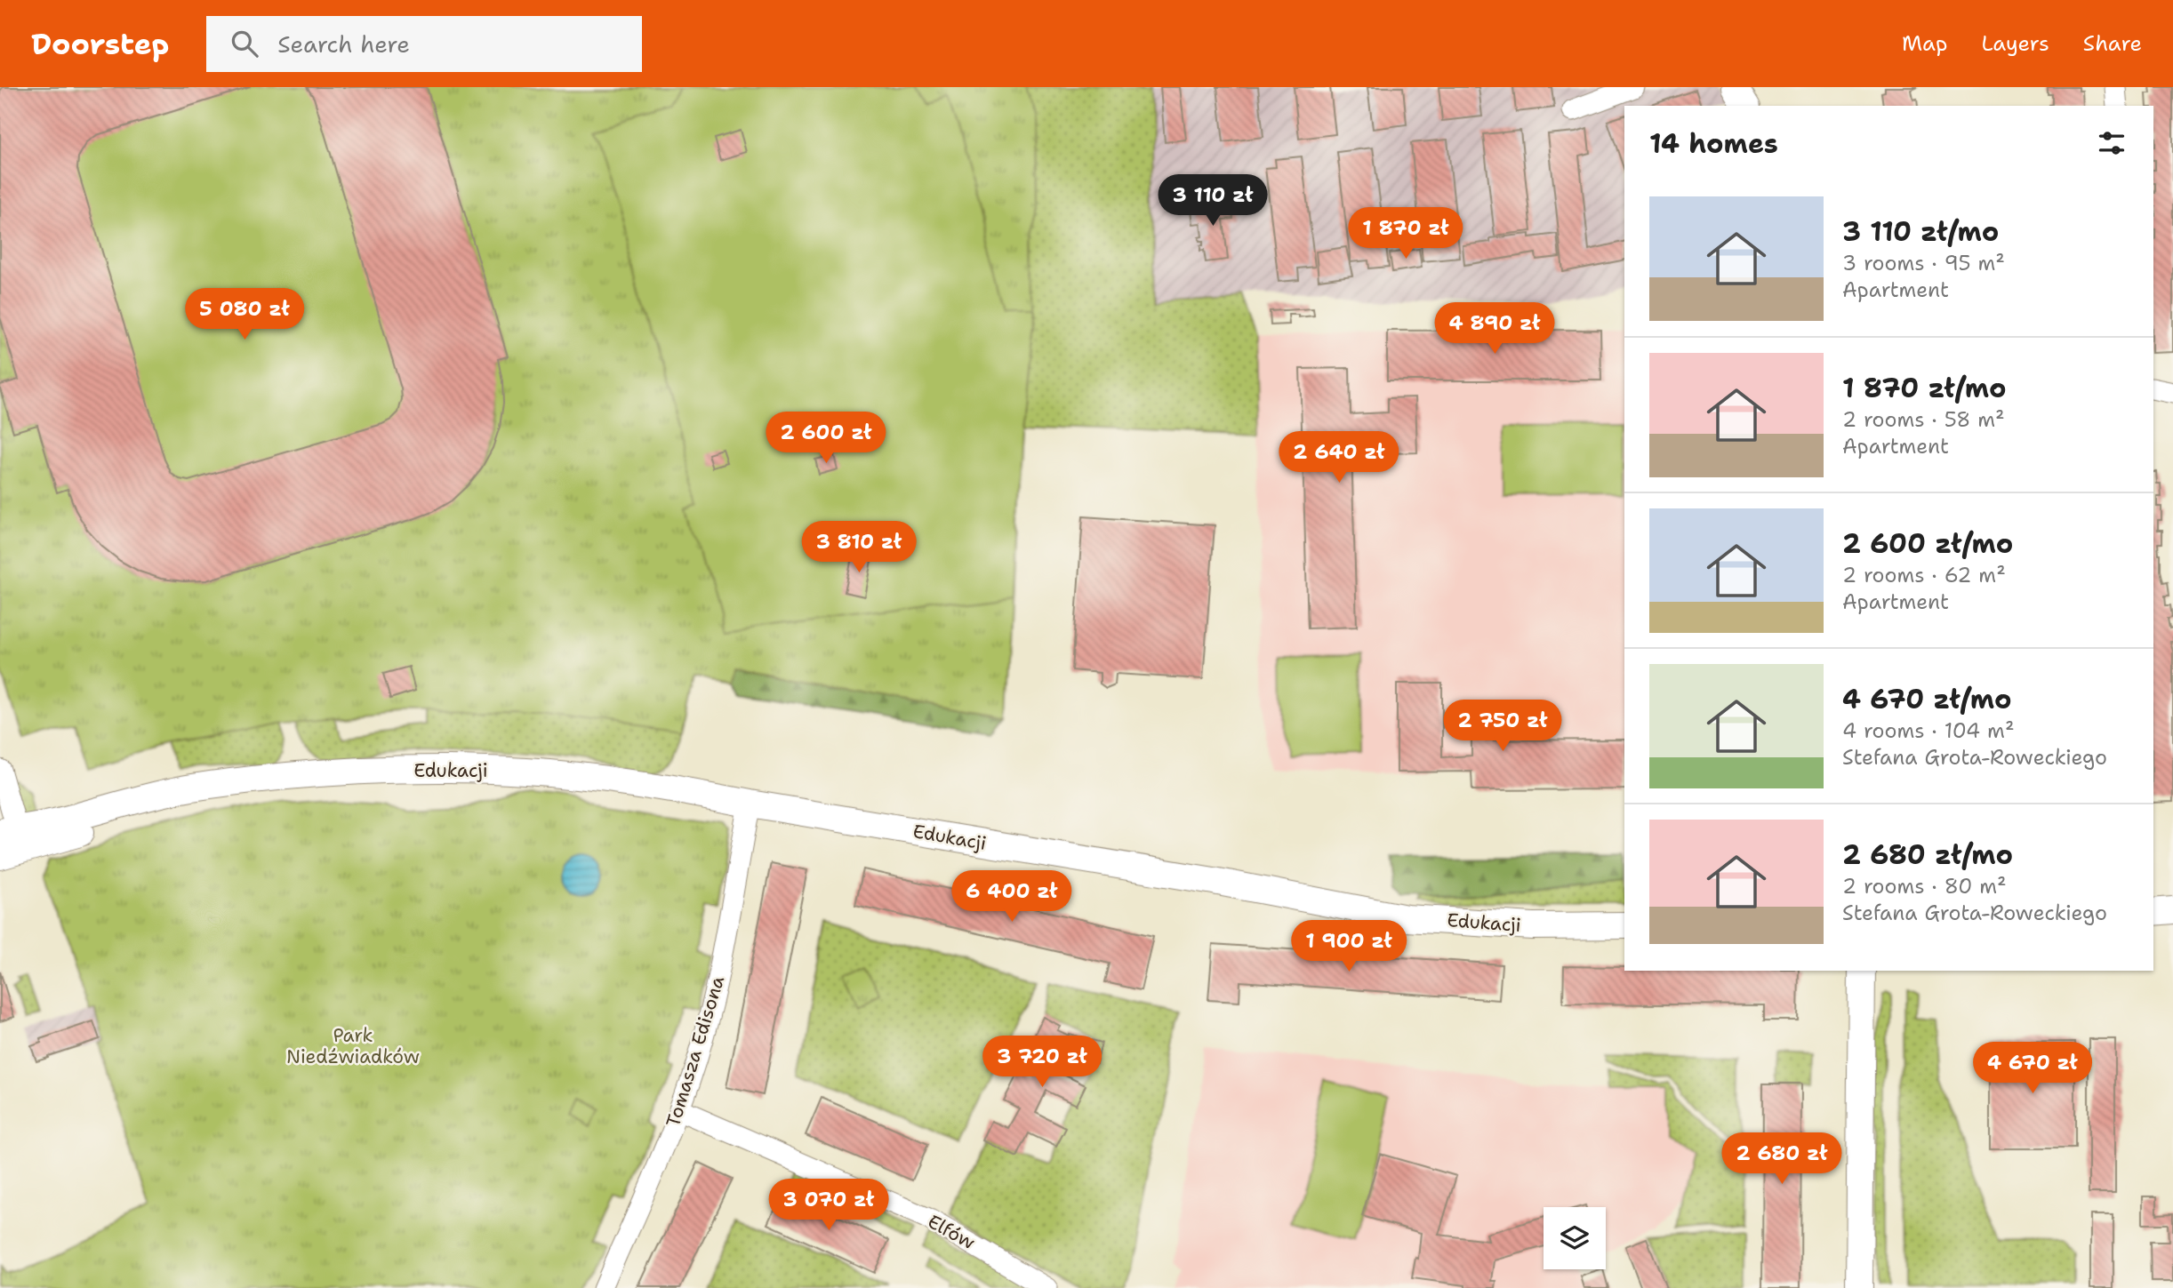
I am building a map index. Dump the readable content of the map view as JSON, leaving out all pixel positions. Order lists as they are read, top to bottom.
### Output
{
  "streets": {
    "street": ["Edukacji", "Tomasza Edisona", "Elfów"]
  },
  "crossings": [
    ["Edukacji", "Tomasza Edisona"],
    ["Tomasza Edisona", "Elfów"]
  ],
  "parks": ["Park Niedźwiadków"],
  "page": {
    "header": "Doorstep",
    "search": "Search here",
    "nav": ["Map", "Layers", "Share"],
    "heading": "14 homes",
    "price": [
      "3 110 zł",
      "1 870 zł",
      "5 080 zł",
      "4 890 zł",
      "2 600 zł",
      "2 640 zł",
      "3 810 zł",
      "2 750 zł",
      "6 400 zł",
      "1 900 zł",
      "3 720 zł",
      "4 670 zł",
      "2 680 zł",
      "3 070 zł"
    ],
    "list": [
      {
        "name": "3 110 zł/mo",
        "note": "3 rooms · 95 m² · Apartment"
      },
      {
        "name": "1 870 zł/mo",
        "note": "2 rooms · 58 m² · Apartment"
      },
      {
        "name": "2 600 zł/mo",
        "note": "2 rooms · 62 m² · Apartment"
      },
      {
        "name": "4 670 zł/mo",
        "note": "4 rooms · 104 m² · Stefana Grota-Roweckiego"
      },
      {
        "name": "2 680 zł/mo",
        "note": "2 rooms · 80 m² · Stefana Grota-Roweckiego"
      }
    ]
  }
}
